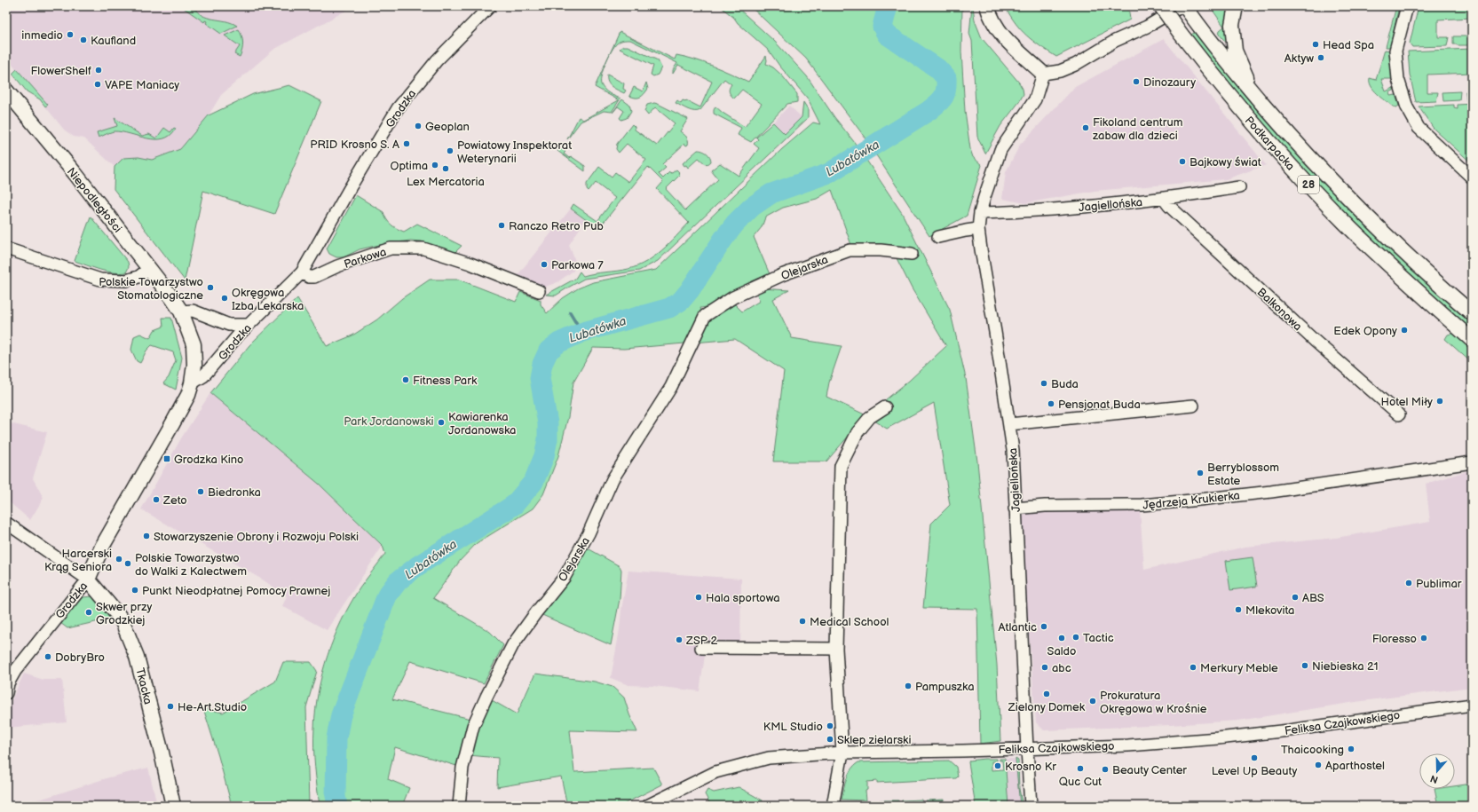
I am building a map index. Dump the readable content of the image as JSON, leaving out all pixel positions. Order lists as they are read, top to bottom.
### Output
{
  "streets": {
    "main road": [
      "Grodzka",
      "Podkarpacka",
      "28",
      "Niepodległości",
      "Tkacka"
    ],
    "street": [
      "Jagiellońska",
      "Parkowa",
      "Olejarska",
      "Balkonowa",
      "Jędrzeja Krukierka",
      "Feliksa Czajkowskiego"
    ]
  },
  "crossings": [
    ["Grodzka", "Niepodległości"],
    ["Grodzka", "Parkowa"],
    ["Grodzka", "Tkacka"],
    ["Jagiellońska", "Balkonowa"],
    ["Jagiellońska", "Jędrzeja Krukierka"],
    ["Jagiellońska", "Feliksa Czajkowskiego"]
  ],
  "water": ["Lubatówka"],
  "parks": ["Park Jordanowski"],
  "places": {
    "other": [
      "inmedio",
      "Kaufland",
      "Head Spa",
      "Aktyw",
      "FlowerShelf",
      "Dinozaury",
      "VAPE Maniacy",
      "Geoplan",
      "Fikoland centrum zabaw dla dzieci",
      "PRID Krosno S. A",
      "Powiatowy Inspektorat Weterynarii",
      "Bajkowy świat",
      "Optima",
      "Lex Mercatoria",
      "Ranczo Retro Pub",
      "Parkowa 7",
      "Polskie Towarzystwo Stomatologiczne",
      "Okręgowa Izba Lekarska",
      "Edek Opony",
      "Fitness Park",
      "Buda",
      "Hotel Miły",
      "Pensjonat Buda",
      "Kawiarenka Jordanowska",
      "Berryblossom Estate",
      "Biedronka",
      "Zeto",
      "Stowarzyszenie Obrony i Rozwoju Polski",
      "Harcerski Krąg Seniora",
      "Polskie Towarzystwo do Walki z Kalectwem",
      "Publimar",
      "Punkt Nieodpłatnej Pomocy Prawnej",
      "Hala sportowa",
      "ABS",
      "Mlekovita",
      "Skwer przy Grodzkiej",
      "Medical School",
      "Atlantic",
      "Tactic",
      "Saldo",
      "Floresso",
      "ZSP 2",
      "DobryBro",
      "Niebieska 21",
      "abc",
      "Merkury Meble",
      "Pampuszka",
      "Zielony Domek",
      "Prokuratura Okręgowa w Krośnie",
      "He-Art.Studio",
      "KML Studio",
      "Sklep zielarski",
      "Thaicooking",
      "Level Up Beauty",
      "Aparthostel",
      "Krosno Kr",
      "Quc Cut",
      "Beauty Center"
    ],
    "transit": ["Grodzka Kino"]
  },
  "north": "bottom"
}
